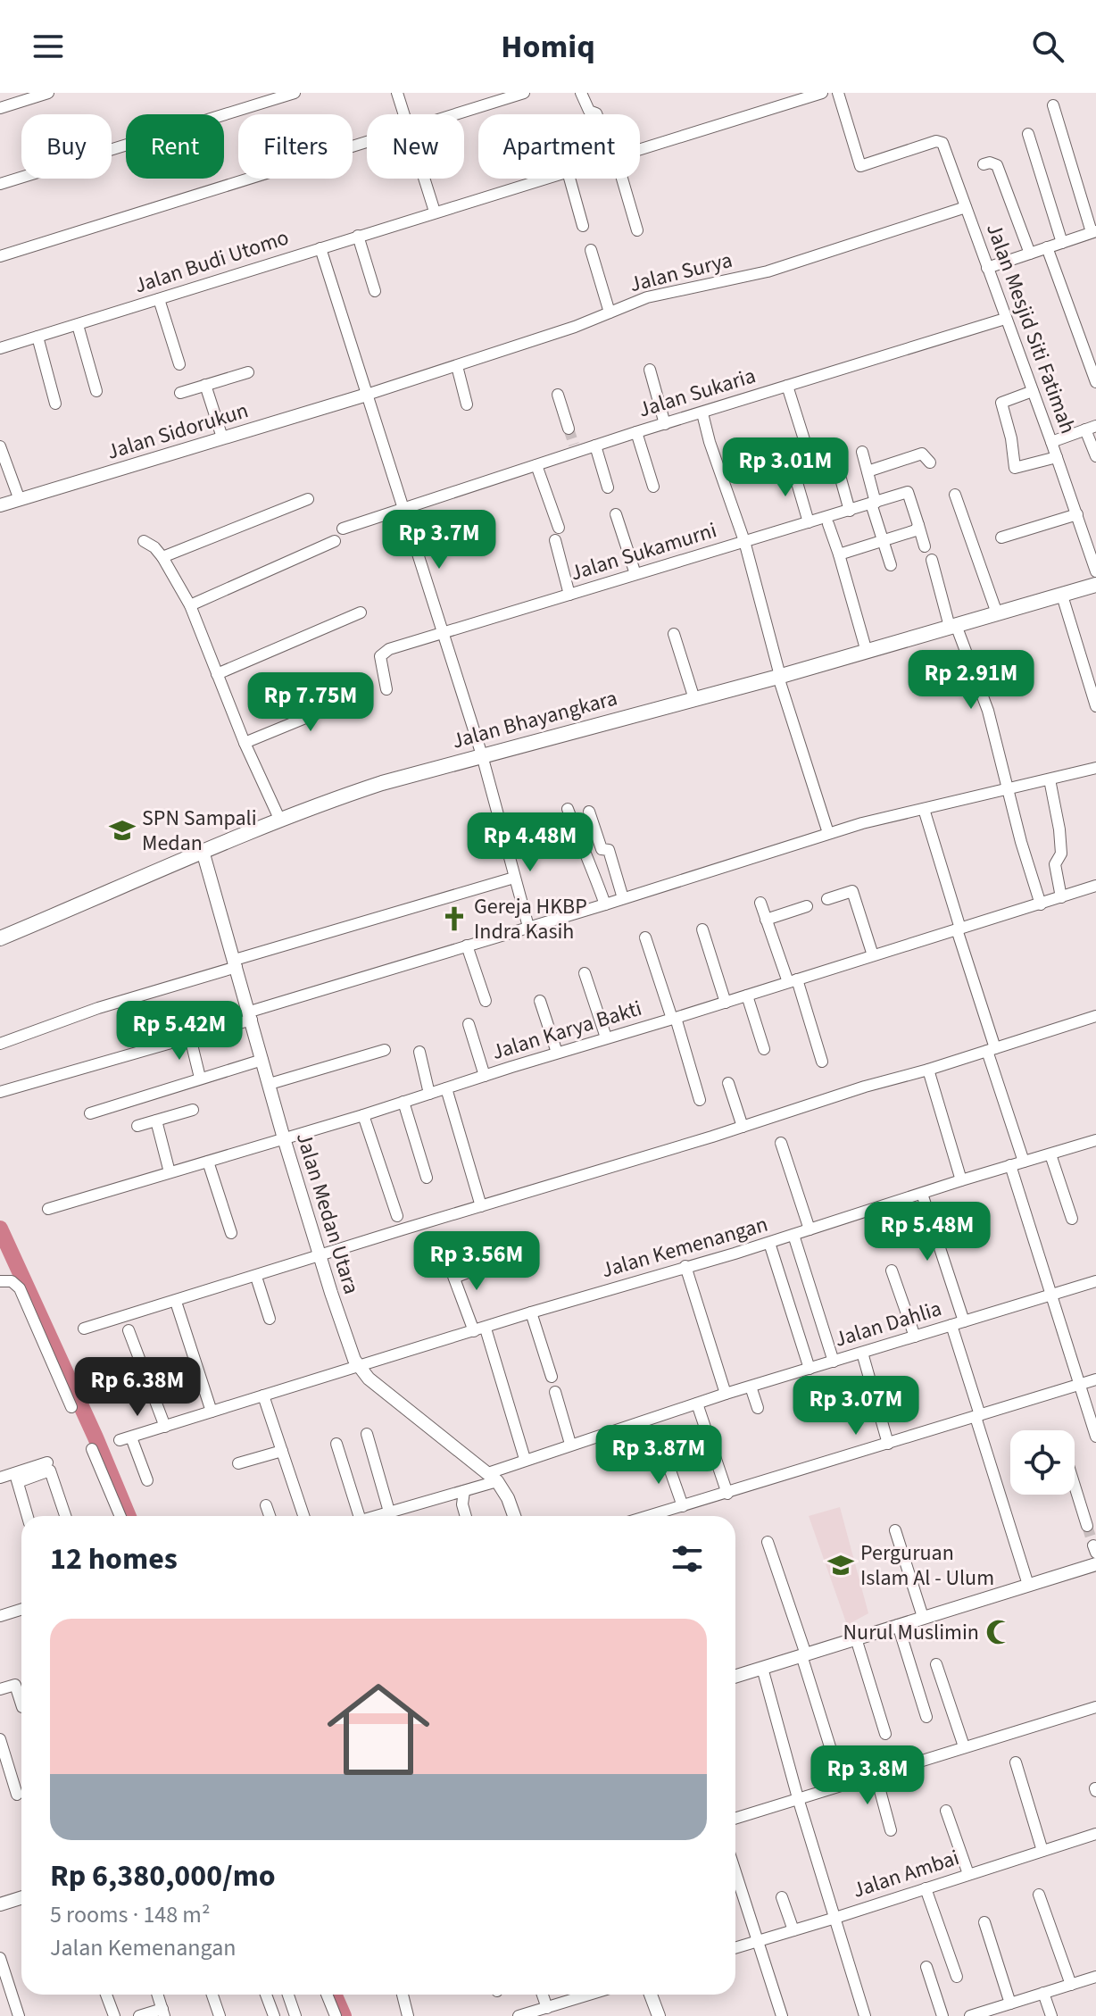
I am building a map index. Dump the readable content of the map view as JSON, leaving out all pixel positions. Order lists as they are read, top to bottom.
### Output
{
  "streets": {
    "main road": ["Jalan Bhayangkara"],
    "street": [
      "Jalan Budi Utomo",
      "Jalan Surya",
      "Jalan Mesjid Siti Fatimah",
      "Jalan Sukaria",
      "Jalan Sidorukun",
      "Jalan Sukamurni",
      "Jalan Karya Bakti",
      "Jalan Medan Utara",
      "Jalan Kemenangan",
      "Jalan Dahlia",
      "Jalan Ambai"
    ]
  },
  "crossings": [
    ["Jalan Surya", "Jalan Mesjid Siti Fatimah"],
    ["Jalan Surya", "Jalan Sidorukun"],
    ["Jalan Mesjid Siti Fatimah", "Jalan Sukaria"],
    ["Jalan Bhayangkara", "Jalan Medan Utara"],
    ["Jalan Karya Bakti", "Jalan Medan Utara"],
    ["Jalan Medan Utara", "Jalan Kemenangan"],
    ["Jalan Medan Utara", "Jalan Dahlia"]
  ],
  "places": {
    "school or university": ["SPN Sampali Medan", "Perguruan Islam Al - Ulum"],
    "church": ["Gereja HKBP Indra Kasih"],
    "mosque": ["Nurul Muslimin"]
  },
  "page": {
    "header": "Homiq",
    "chip": [
      "Buy",
      "Rent",
      "Filters",
      "New",
      "Apartment"
    ],
    "price": [
      "Rp 3.01M",
      "Rp 3.7M",
      "Rp 2.91M",
      "Rp 7.75M",
      "Rp 4.48M",
      "Rp 5.42M",
      "Rp 5.48M",
      "Rp 3.56M",
      "Rp 6.38M",
      "Rp 3.07M",
      "Rp 3.87M",
      "Rp 3.8M"
    ],
    "heading": "12 homes",
    "list": [
      {
        "name": "Rp 6,380,000/mo",
        "note": "5 rooms · 148 m² · Jalan Kemenangan"
      }
    ]
  }
}
